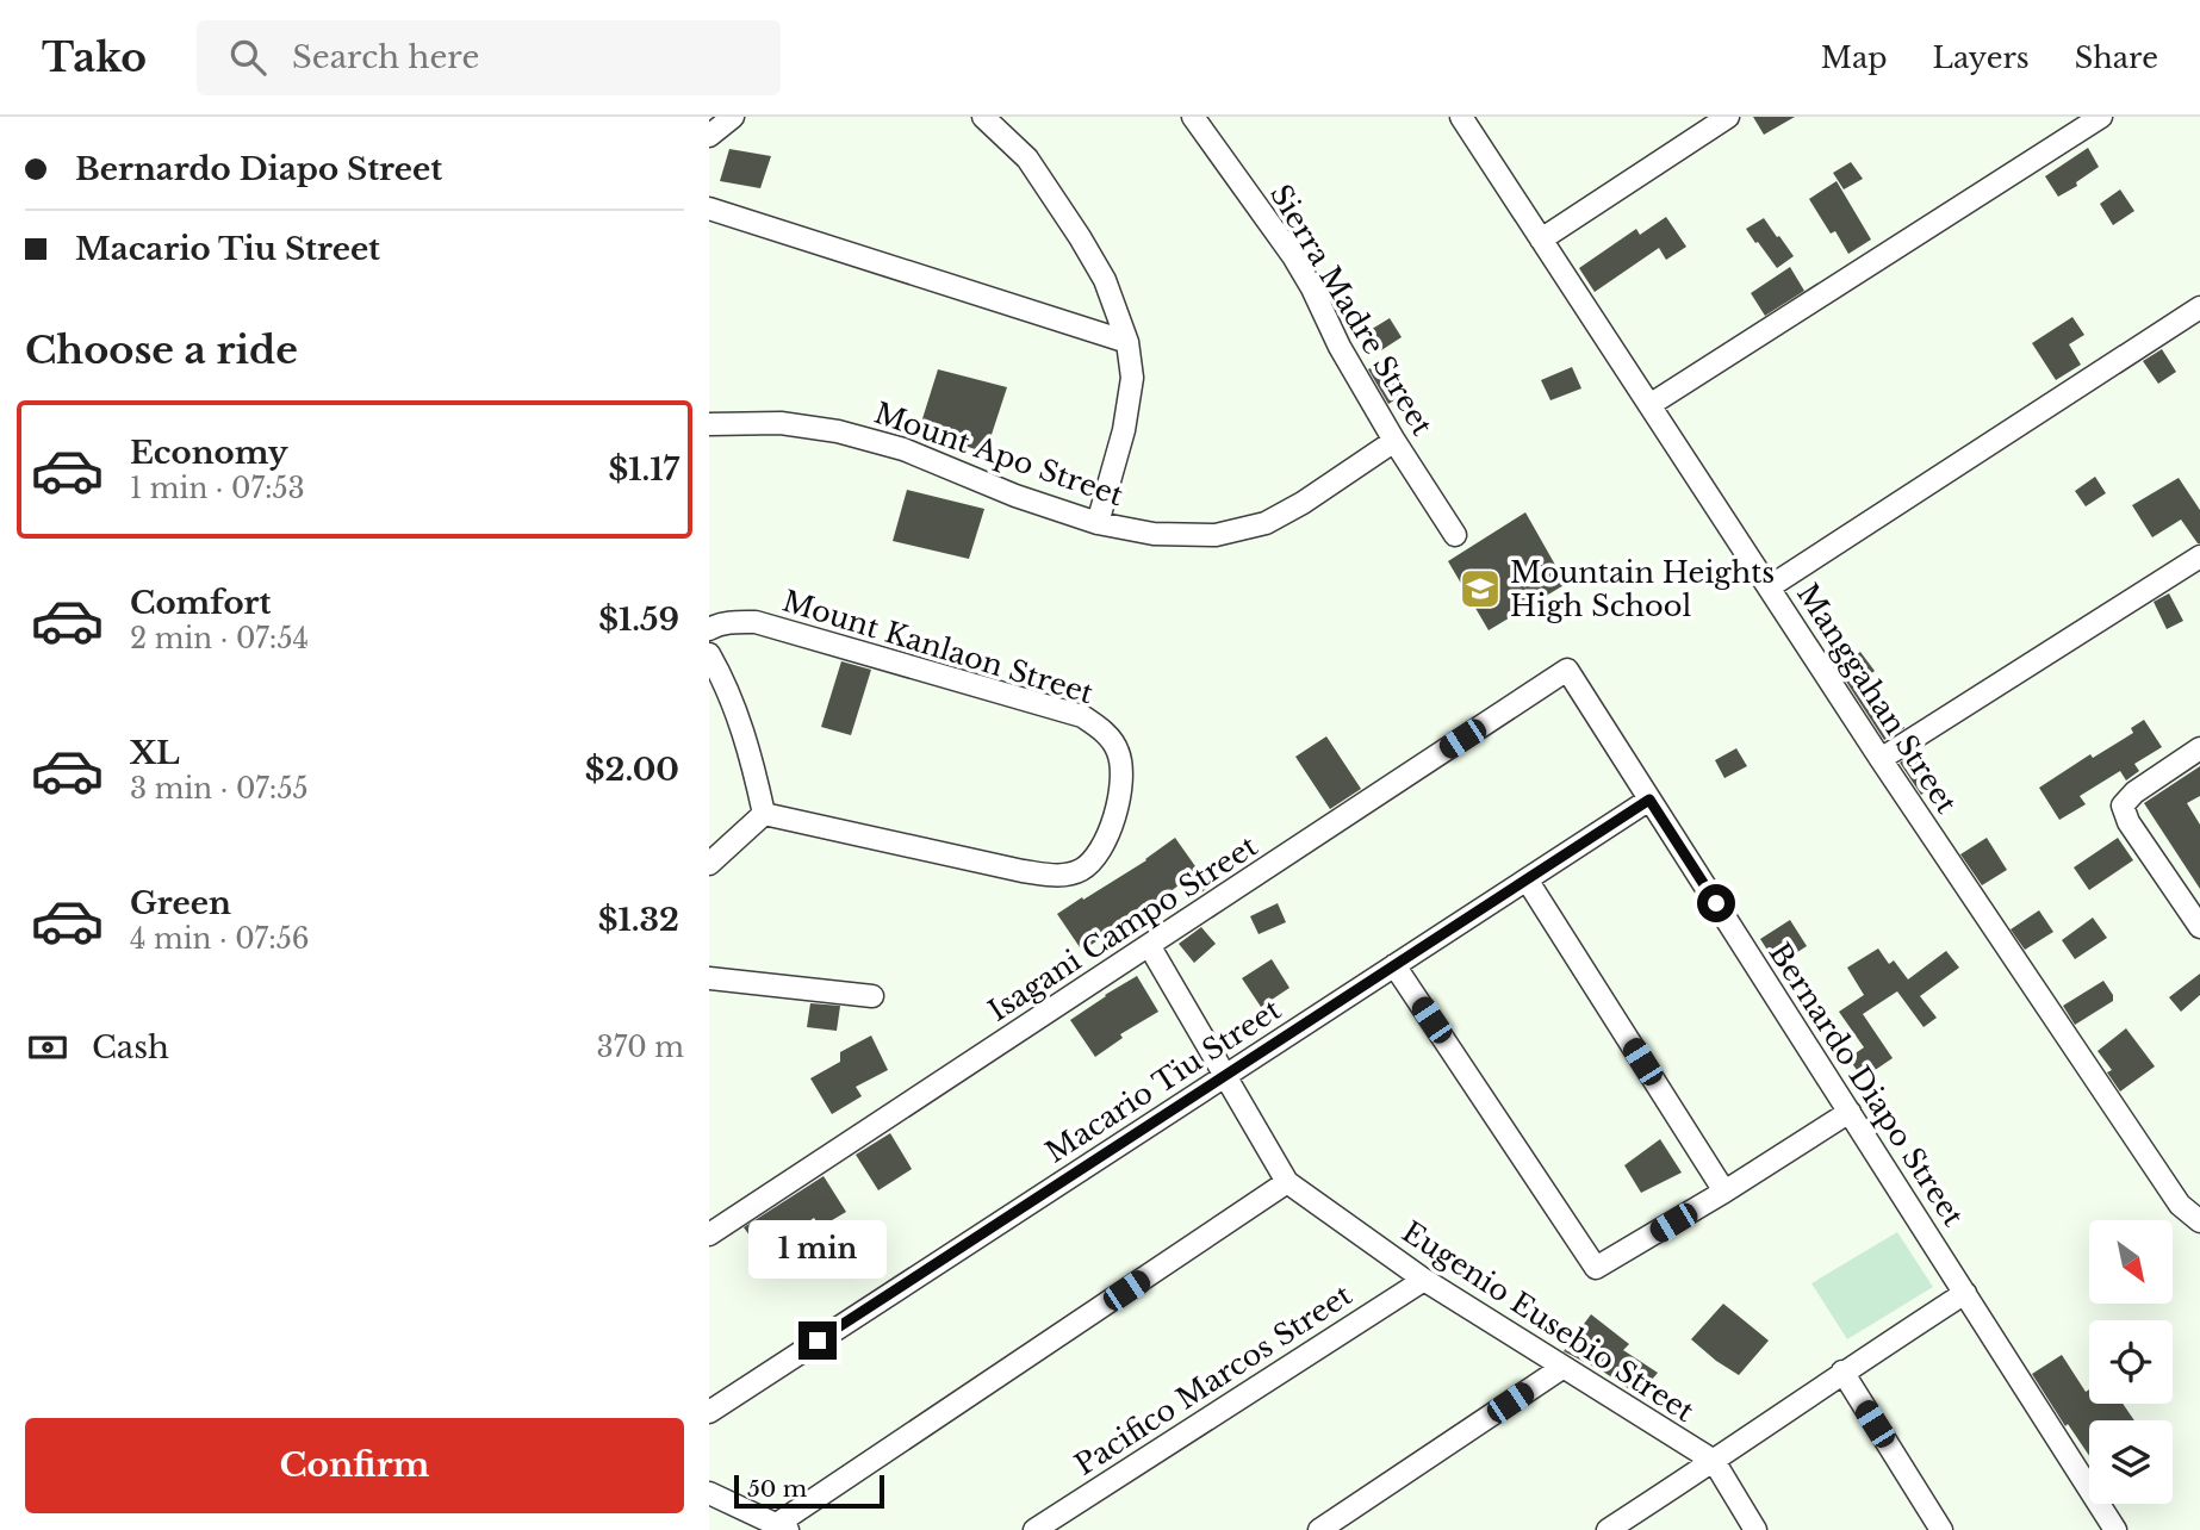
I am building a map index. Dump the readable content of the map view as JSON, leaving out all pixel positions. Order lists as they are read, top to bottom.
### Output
{
  "streets": {
    "street": [
      "Sierra Madre Street",
      "Mount Apo Street",
      "Mount Kanlaon Street",
      "Manggahan Street",
      "Isagani Campo Street",
      "Macario Tiu Street",
      "Bernardo Diapo Street",
      "Eugenio Eusebio Street",
      "Pacifico Marcos Street"
    ]
  },
  "crossings": [
    ["Sierra Madre Street", "Mount Apo Street"],
    ["Isagani Campo Street", "Bernardo Diapo Street"],
    ["Isagani Campo Street", "Eugenio Eusebio Street"],
    ["Macario Tiu Street", "Bernardo Diapo Street"],
    ["Macario Tiu Street", "Eugenio Eusebio Street"],
    ["Eugenio Eusebio Street", "Pacifico Marcos Street"]
  ],
  "places": {
    "school or university": ["Mountain Heights High School"]
  },
  "scale_bar": "50 m",
  "north": "bottom right",
  "page": {
    "header": "Tako",
    "search": "Search here",
    "nav": ["Map", "Layers", "Share"],
    "banner": ["Bernardo Diapo Street", "Macario Tiu Street"],
    "heading": "Choose a ride",
    "list": [
      {
        "name": "Economy",
        "note": "1 min · 07:53",
        "value": "$1.17"
      },
      {
        "name": "Comfort",
        "note": "2 min · 07:54",
        "value": "$1.59"
      },
      {
        "name": "XL",
        "note": "3 min · 07:55",
        "value": "$2.00"
      },
      {
        "name": "Green",
        "note": "4 min · 07:56",
        "value": "$1.32"
      }
    ],
    "pay": ["Cash", "370 m"],
    "bubble": "1 min",
    "buttons": "Confirm",
    "scale": "50 m"
  }
}
